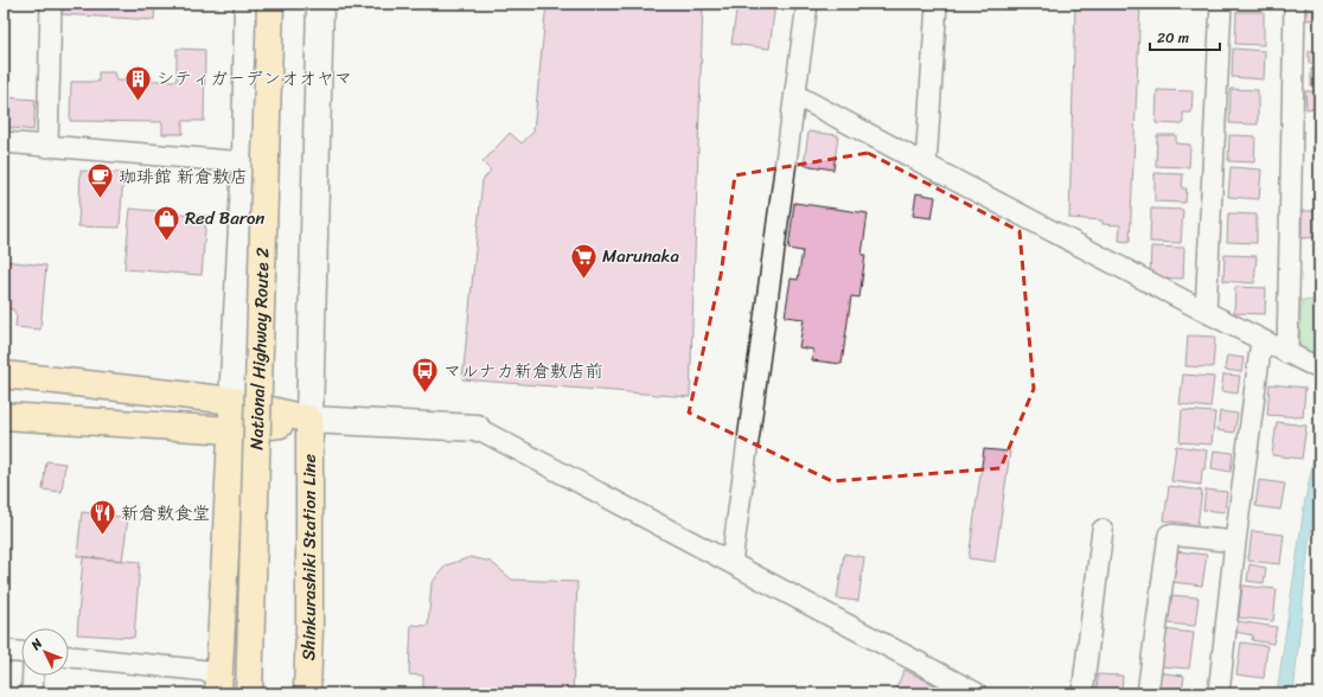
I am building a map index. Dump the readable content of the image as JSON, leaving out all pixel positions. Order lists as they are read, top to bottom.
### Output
{
  "streets": {
    "main road": ["National Highway Route 2", "Shinkurashiki Station Line"]
  },
  "places": {
    "building": ["シティガーデンオオヤマ"],
    "cafe": ["珈琲館 新倉敷店"],
    "shop": ["Red Baron"],
    "supermarket": ["Marunaka"],
    "bus stop": ["マルナカ新倉敷店前"],
    "restaurant": ["新倉敷食堂"]
  },
  "scale_bar": "20 m",
  "north": "top left"
}
